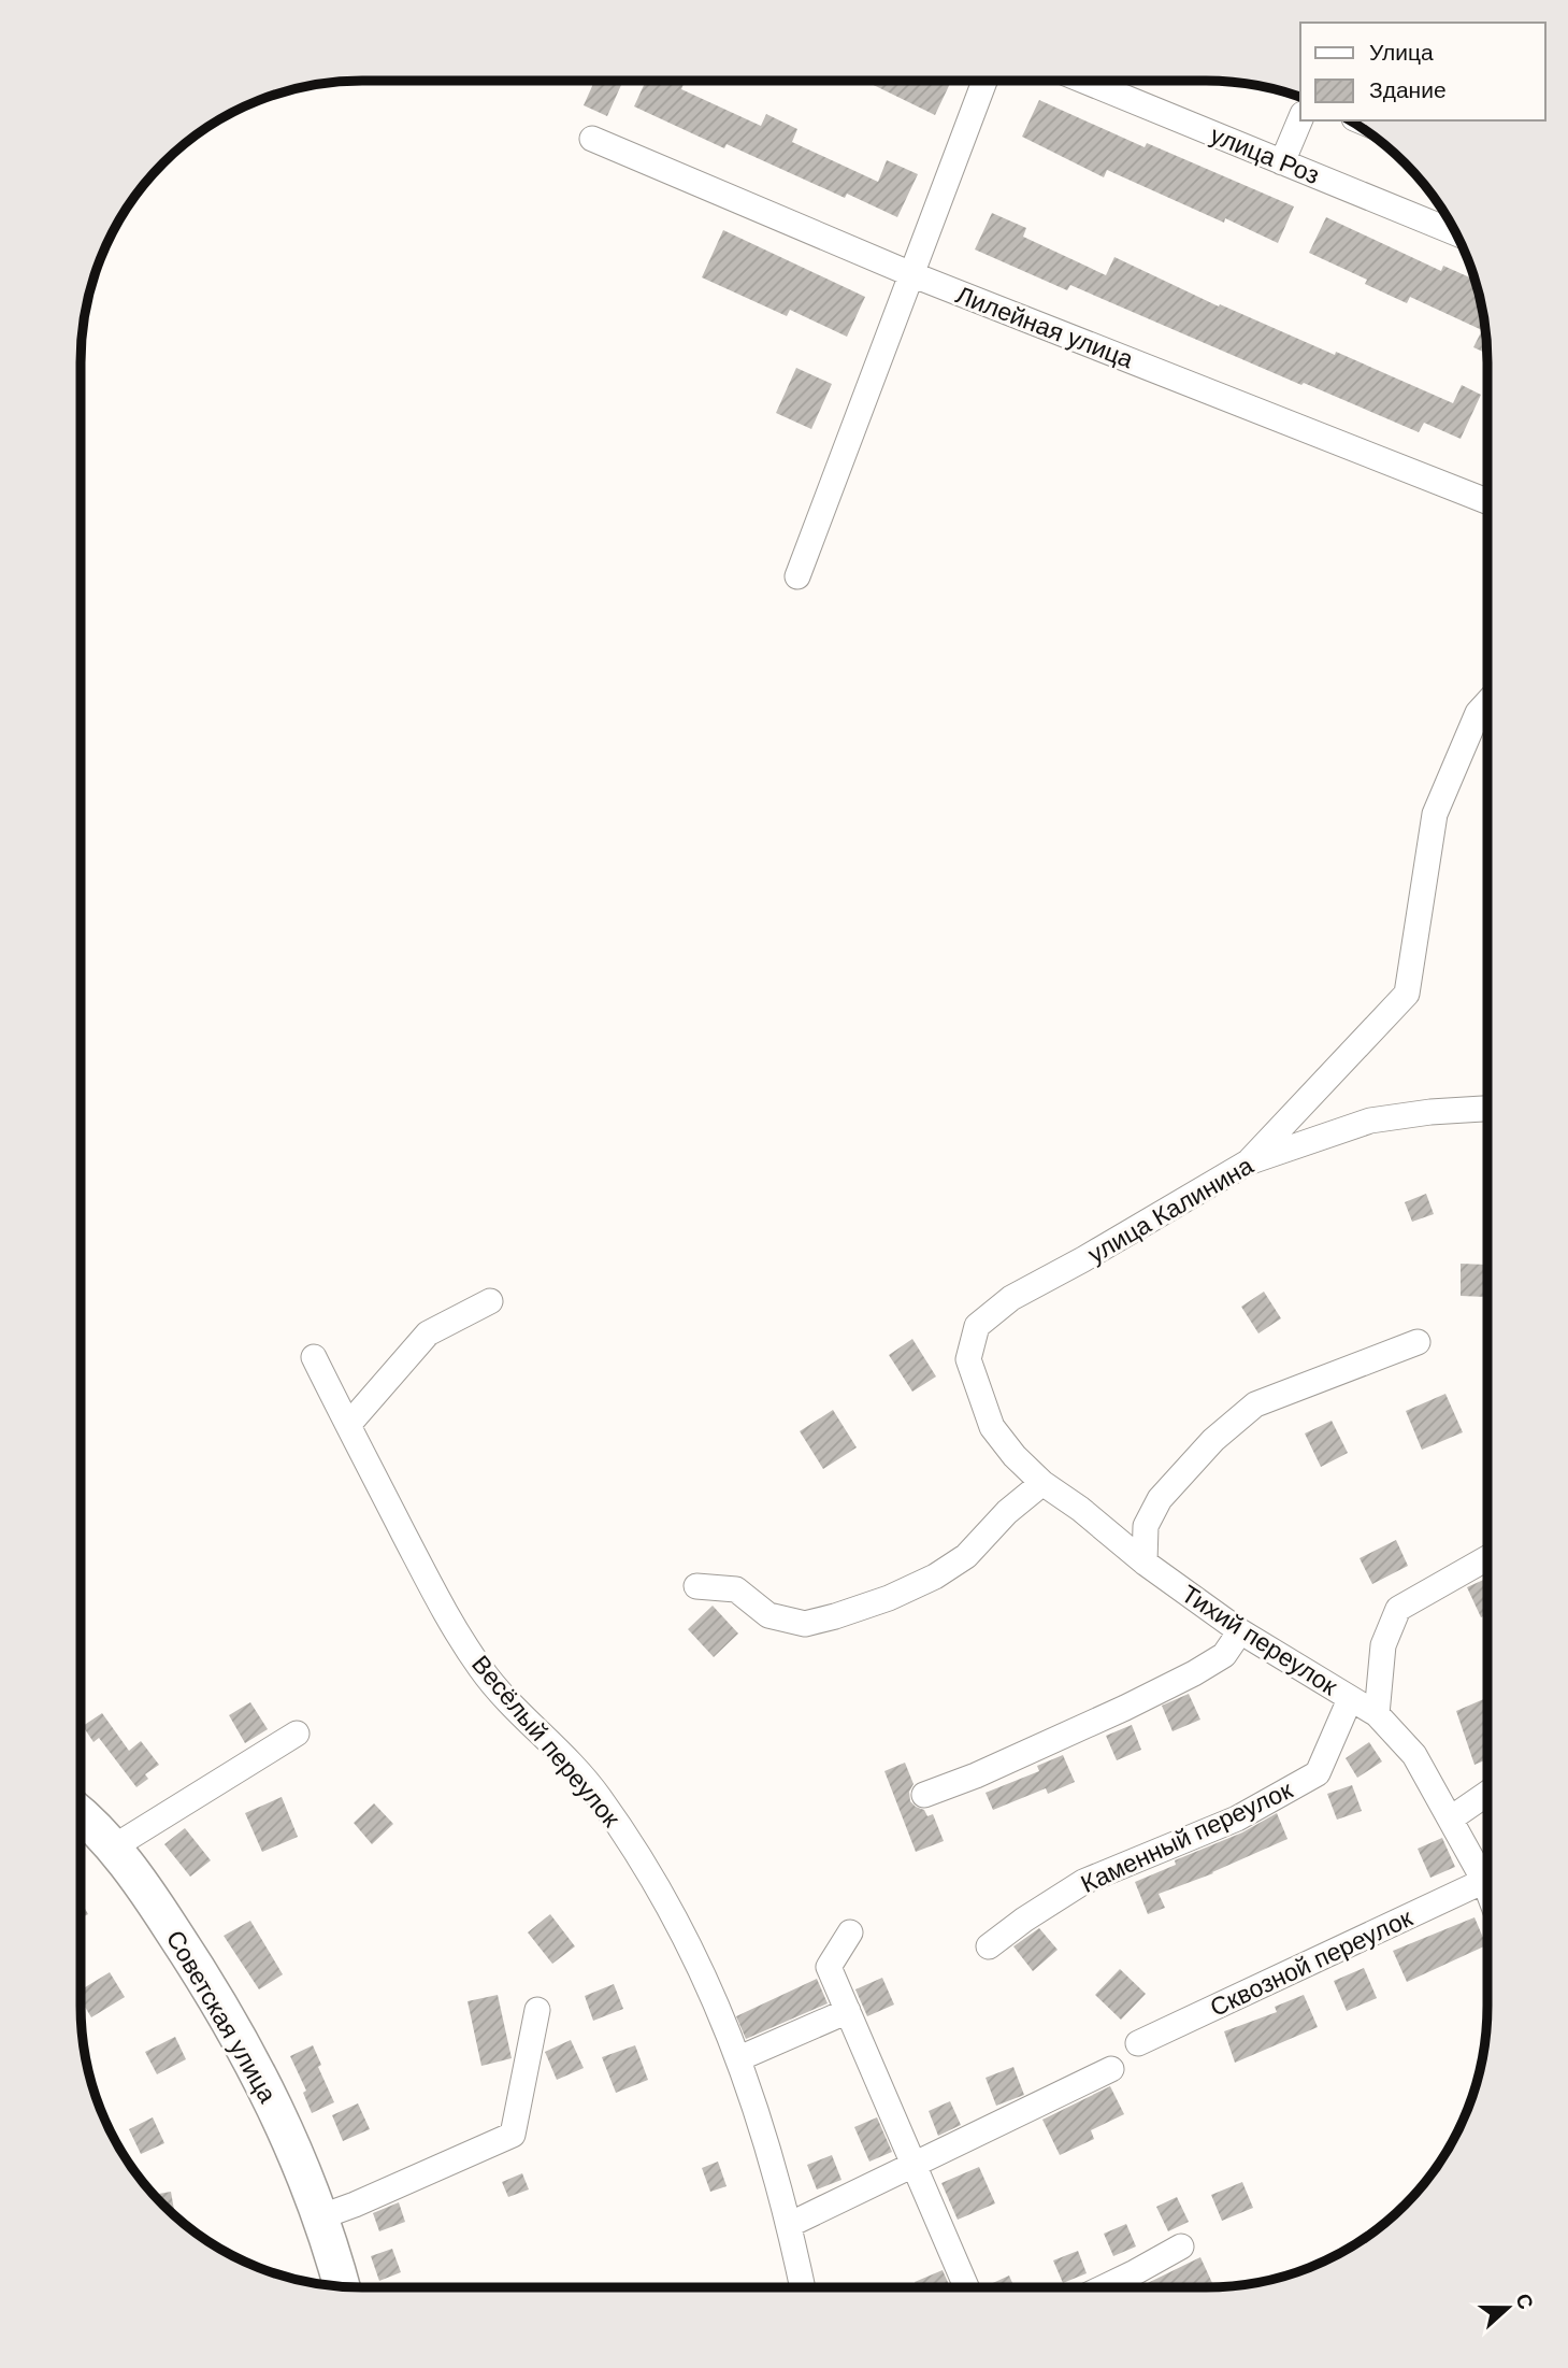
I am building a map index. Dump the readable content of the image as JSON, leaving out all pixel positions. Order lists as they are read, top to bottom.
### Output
{
  "streets": {
    "main road": ["Советская улица"],
    "street": [
      "улица Роз",
      "Лилейная улица",
      "улица Калинина",
      "Тихий переулок",
      "Весёлый переулок",
      "Каменный переулок",
      "Сквозной переулок"
    ]
  },
  "crossings": [
    ["улица Калинина", "Тихий переулок"],
    ["Тихий переулок", "Каменный переулок"],
    ["Тихий переулок", "Сквозной переулок"]
  ],
  "legend": ["Улица", "Здание"],
  "north": "right"
}
